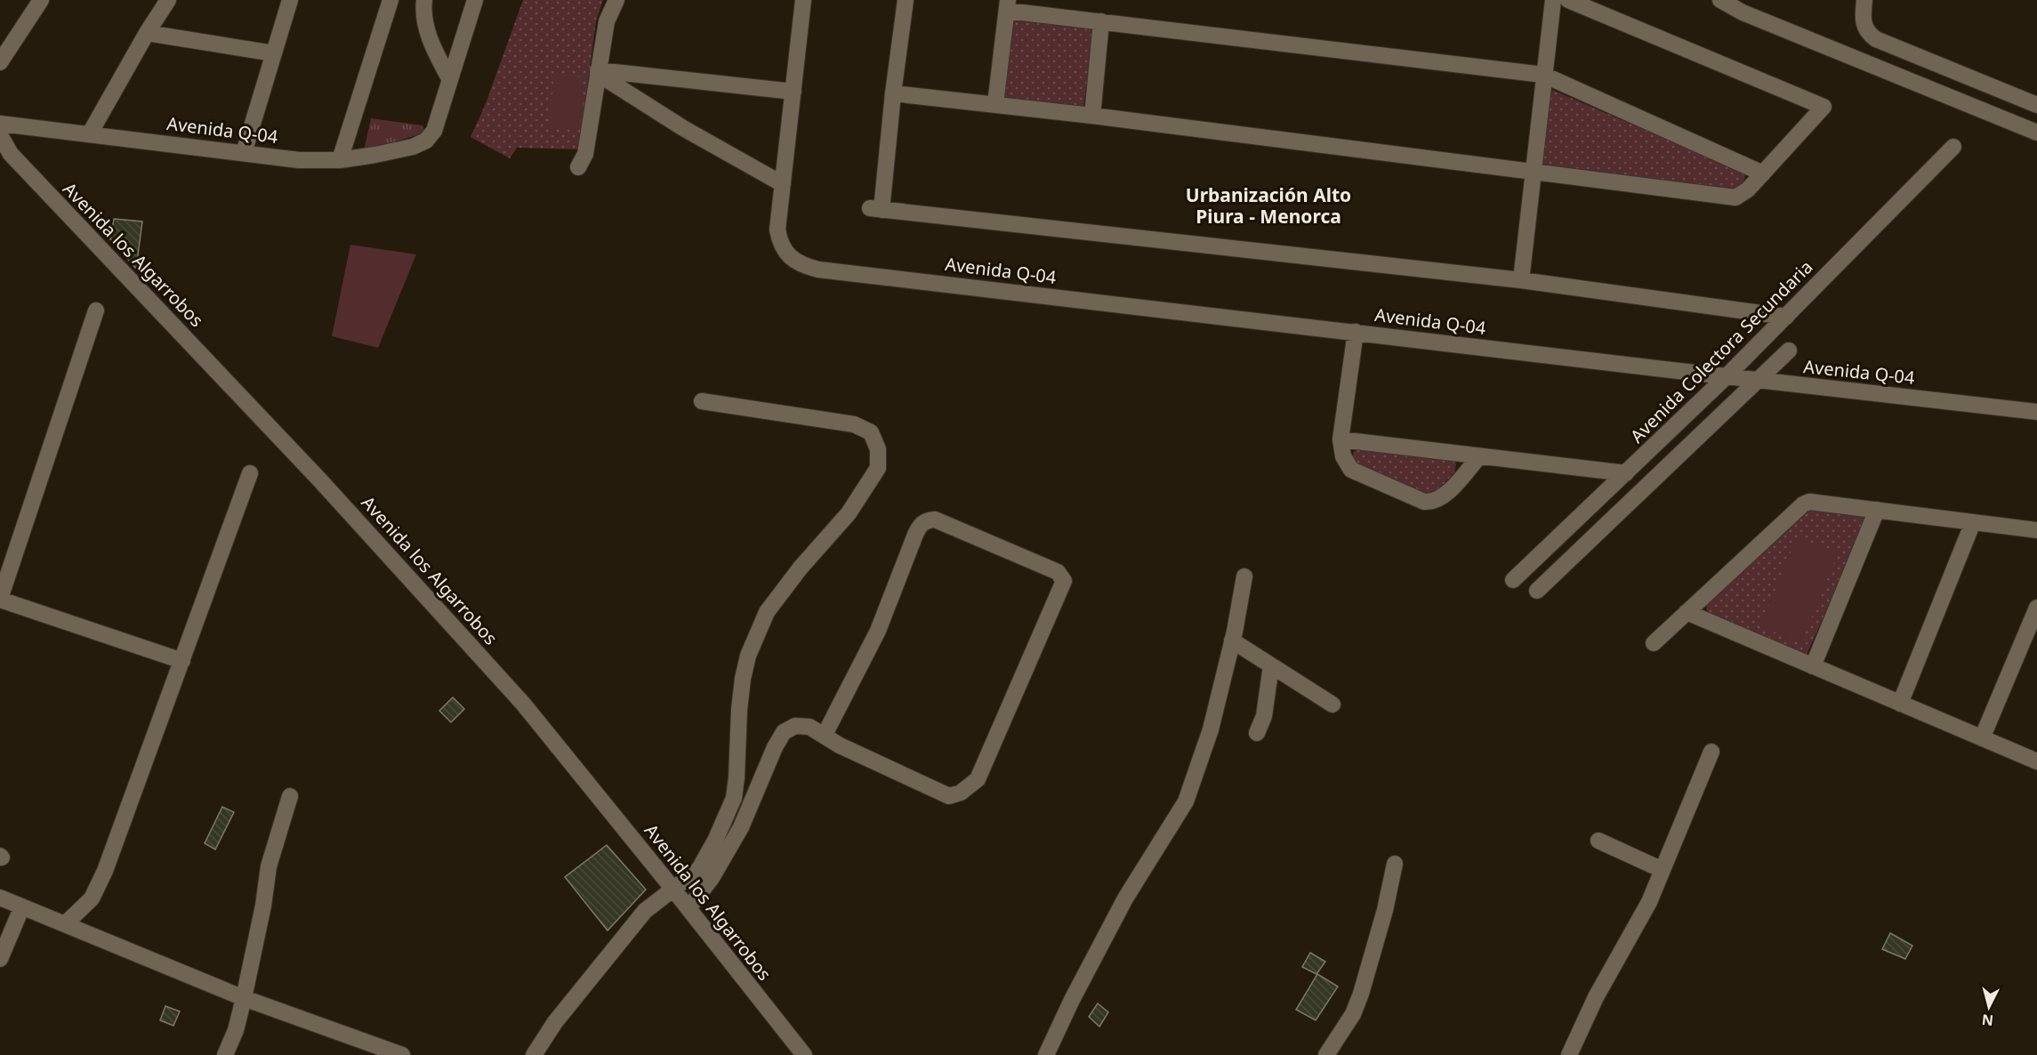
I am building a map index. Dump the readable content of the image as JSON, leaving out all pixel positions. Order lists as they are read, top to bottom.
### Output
{
  "streets": {
    "street": ["Avenida Q-04", "Avenida los Algarrobos", "Avenida Colectora Secundaria"]
  },
  "crossings": [
    ["Avenida Q-04", "Avenida Colectora Secundaria"]
  ],
  "districts": ["Urbanización Alto Piura - Menorca"],
  "north": "bottom"
}
